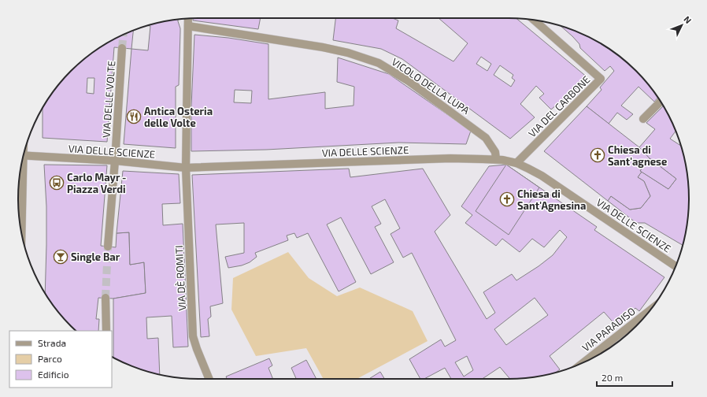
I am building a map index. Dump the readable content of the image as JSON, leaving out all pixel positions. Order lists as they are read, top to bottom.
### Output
{
  "streets": {
    "street": [
      "VICOLO DELLA LUPA",
      "VIA DELLE VOLTE",
      "VIA DEL CARBONE",
      "VIA DELLE SCIENZE",
      "VIA DÈ ROMITI",
      "VIA PARADISO"
    ]
  },
  "crossings": [
    ["VICOLO DELLA LUPA", "VIA DELLE SCIENZE"],
    ["VICOLO DELLA LUPA", "VIA DÈ ROMITI"],
    ["VIA DELLE VOLTE", "VIA DELLE SCIENZE"],
    ["VIA DEL CARBONE", "VIA DELLE SCIENZE"],
    ["VIA DELLE SCIENZE", "VIA DÈ ROMITI"]
  ],
  "places": {
    "restaurant": ["Antica Osteria delle Volte"],
    "church": ["Chiesa di Sant'agnese", "Chiesa di Sant'Agnesina"],
    "bus stop": ["Carlo Mayr - Piazza Verdi"],
    "bar": ["Single Bar"]
  },
  "legend": ["Strada", "Parco", "Edificio"],
  "scale_bar": "20 m",
  "north": "top right"
}
